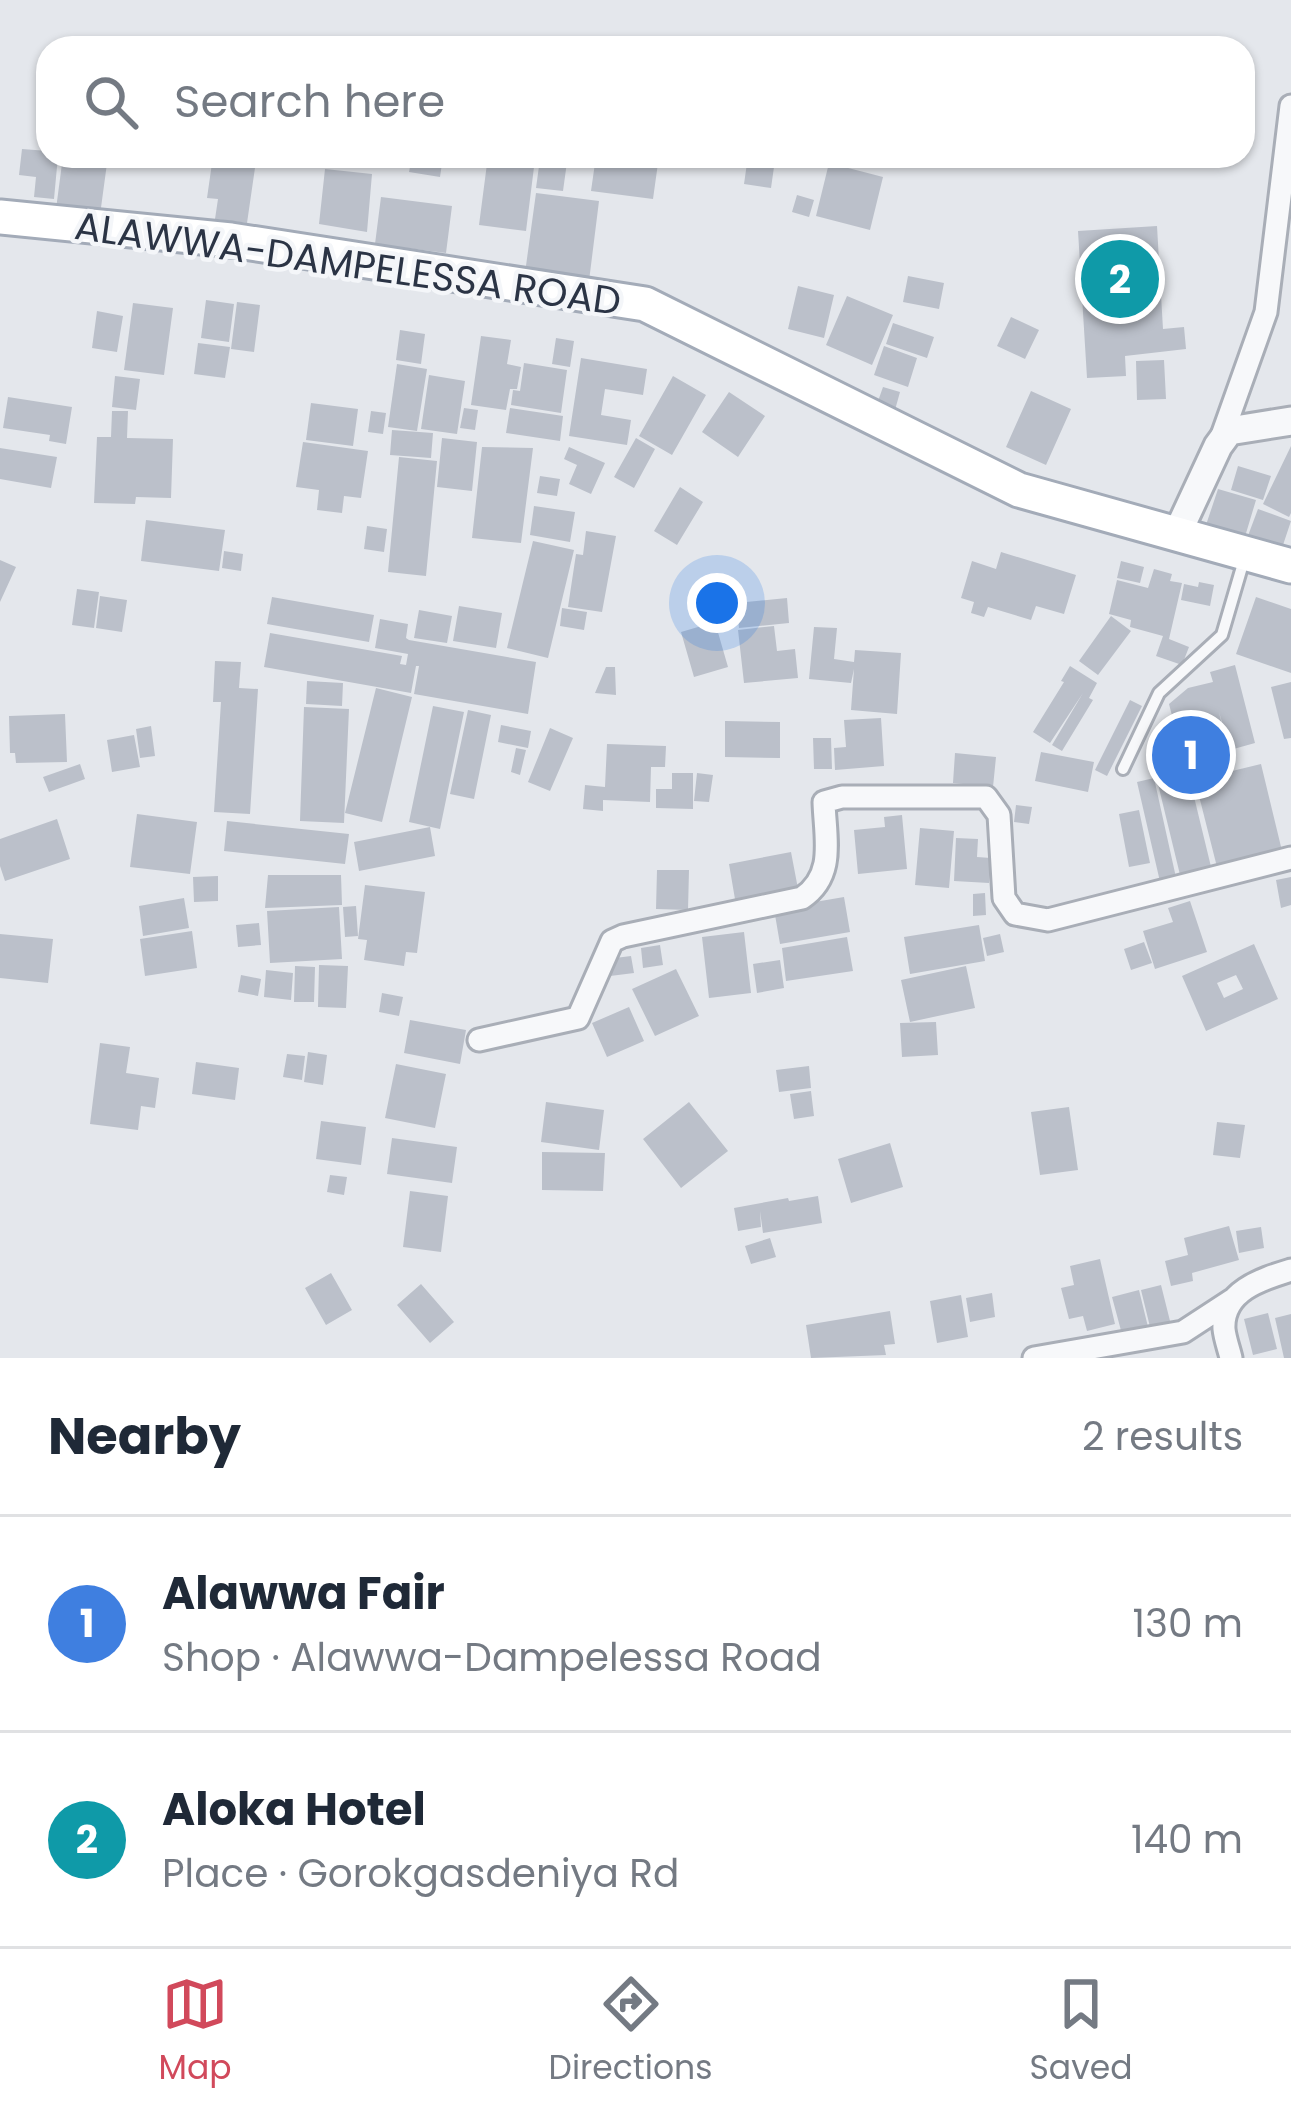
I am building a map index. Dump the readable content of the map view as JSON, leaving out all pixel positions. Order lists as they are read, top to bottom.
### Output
{
  "streets": {
    "main road": ["ALAWWA-DAMPELESSA ROAD"]
  },
  "page": {
    "search": "Search here",
    "pins": ["2", "1"],
    "heading": ["Nearby", "2 results"],
    "list": [
      {
        "mark": "1",
        "name": "Alawwa Fair",
        "note": "Shop · Alawwa-Dampelessa Road",
        "value": "130 m"
      },
      {
        "mark": "2",
        "name": "Aloka Hotel",
        "note": "Place · Gorokgasdeniya Rd",
        "value": "140 m"
      }
    ],
    "nav": ["Map", "Directions", "Saved"]
  }
}
